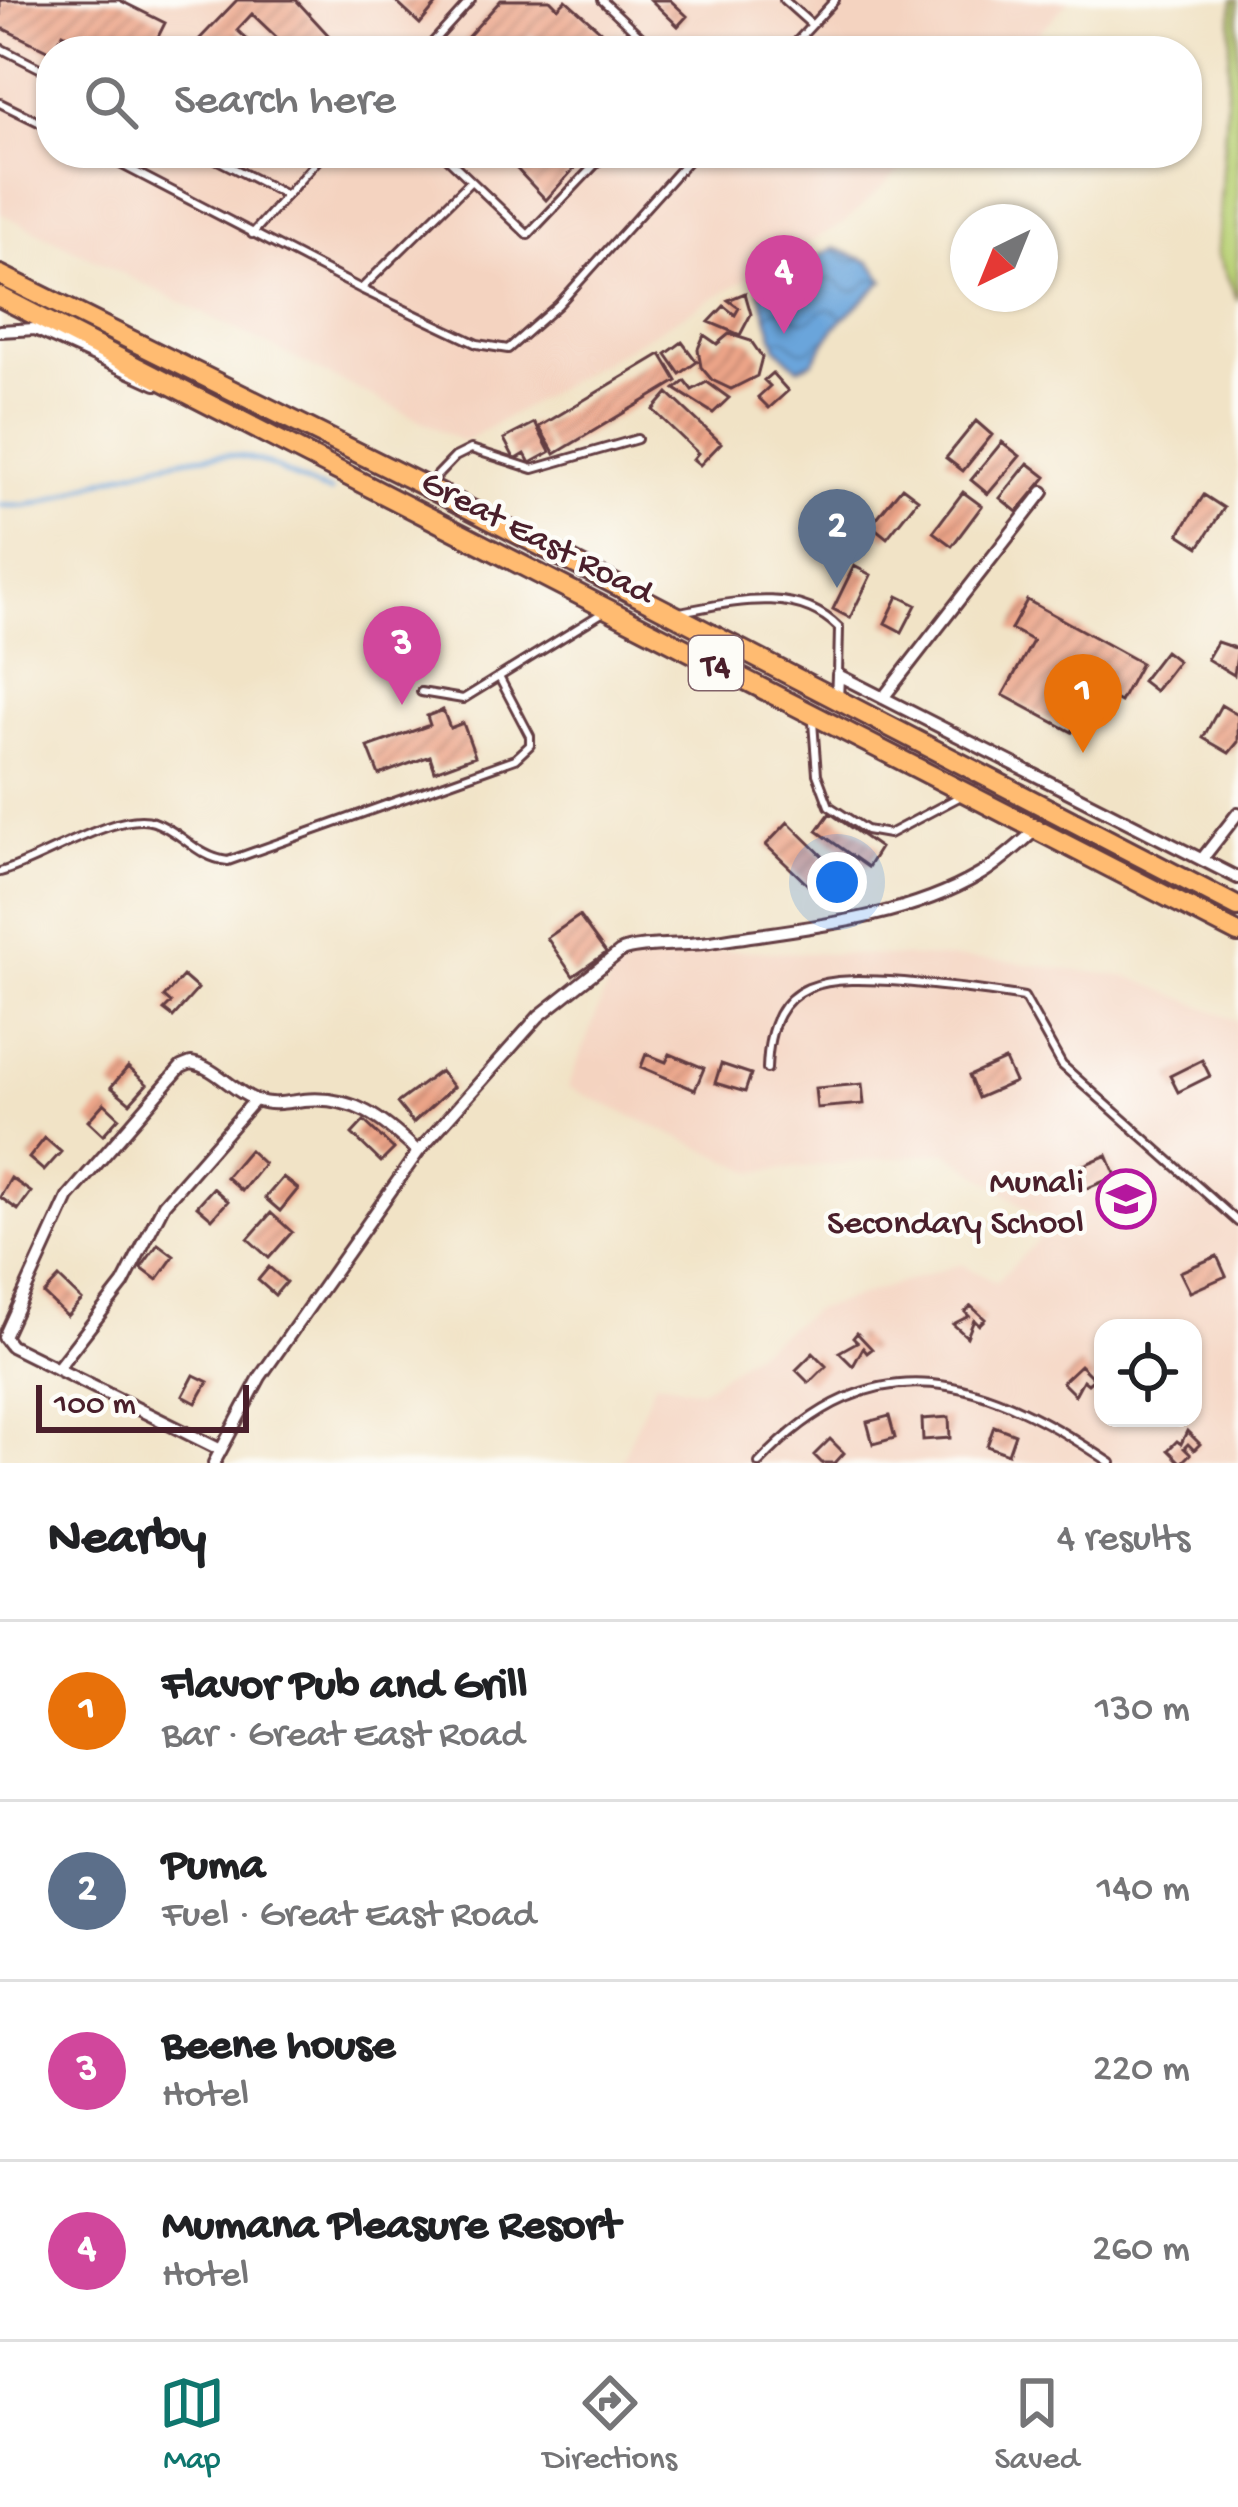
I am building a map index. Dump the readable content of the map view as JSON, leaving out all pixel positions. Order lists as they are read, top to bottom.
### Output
{
  "streets": {
    "main road": ["Great East Road", "T4"]
  },
  "places": {
    "school or university": ["Munali Secondary School"]
  },
  "scale_bar": "100 m",
  "north": "bottom left",
  "page": {
    "search": "Search here",
    "pins": [
      "4",
      "2",
      "3",
      "1"
    ],
    "scale": "100 m",
    "heading": ["Nearby", "4 results"],
    "list": [
      {
        "mark": "1",
        "name": "Flavor Pub and Grill",
        "note": "Bar · Great East Road",
        "value": "130 m"
      },
      {
        "mark": "2",
        "name": "Puma",
        "note": "Fuel · Great East Road",
        "value": "140 m"
      },
      {
        "mark": "3",
        "name": "Beene house",
        "note": "Hotel",
        "value": "220 m"
      },
      {
        "mark": "4",
        "name": "Mumana Pleasure Resort",
        "note": "Hotel",
        "value": "260 m"
      }
    ],
    "nav": ["Map", "Directions", "Saved"]
  }
}
